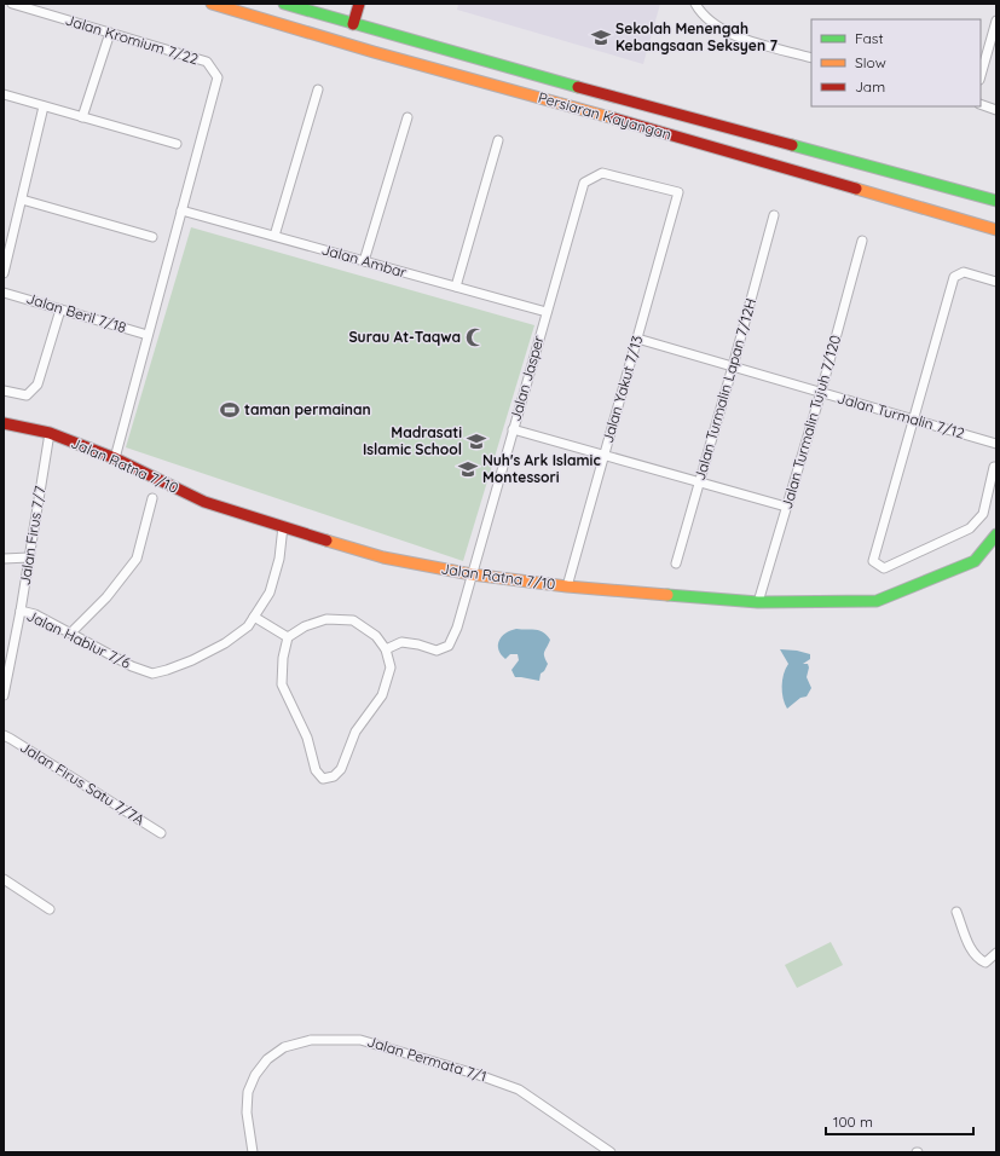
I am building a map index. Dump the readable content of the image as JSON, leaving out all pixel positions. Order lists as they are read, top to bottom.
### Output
{
  "streets": {
    "main road": ["Persiaran Kayangan", "Jalan Ratna 7/10"],
    "street": [
      "Jalan Kromium 7/22",
      "Jalan Ambar",
      "Jalan Beril 7/18",
      "Jalan Jasper",
      "Jalan Yakut 7/13",
      "Jalan Turmalin Lapan 7/12H",
      "Jalan Turmalin 7/12",
      "Jalan Turmalin Tujuh 7/120",
      "Jalan Firus 7/7",
      "Jalan Hablur 7/6",
      "Jalan Firus Satu 7/7A",
      "Jalan Permata 7/1"
    ]
  },
  "crossings": [
    ["Jalan Kromium 7/22", "Jalan Ambar"],
    ["Jalan Ambar", "Jalan Jasper"],
    ["Jalan Jasper", "Jalan Yakut 7/13"],
    ["Jalan Jasper", "Jalan Ratna 7/10"],
    ["Jalan Yakut 7/13", "Jalan Turmalin 7/12"],
    ["Jalan Yakut 7/13", "Jalan Ratna 7/10"],
    ["Jalan Turmalin Lapan 7/12H", "Jalan Turmalin 7/12"],
    ["Jalan Turmalin 7/12", "Jalan Turmalin Tujuh 7/120"],
    ["Jalan Turmalin Tujuh 7/120", "Jalan Ratna 7/10"],
    ["Jalan Ratna 7/10", "Jalan Firus 7/7"],
    ["Jalan Ratna 7/10", "Jalan Hablur 7/6"],
    ["Jalan Firus 7/7", "Jalan Hablur 7/6"]
  ],
  "places": {
    "school or university": ["Sekolah Menengah Kebangsaan Seksyen 7", "Madrasati Islamic School", "Nuh's Ark Islamic Montessori"],
    "mosque": ["Surau At-Taqwa"],
    "sports": ["taman permainan"]
  },
  "legend": ["Fast", "Slow", "Jam"],
  "scale_bar": "100 m"
}
